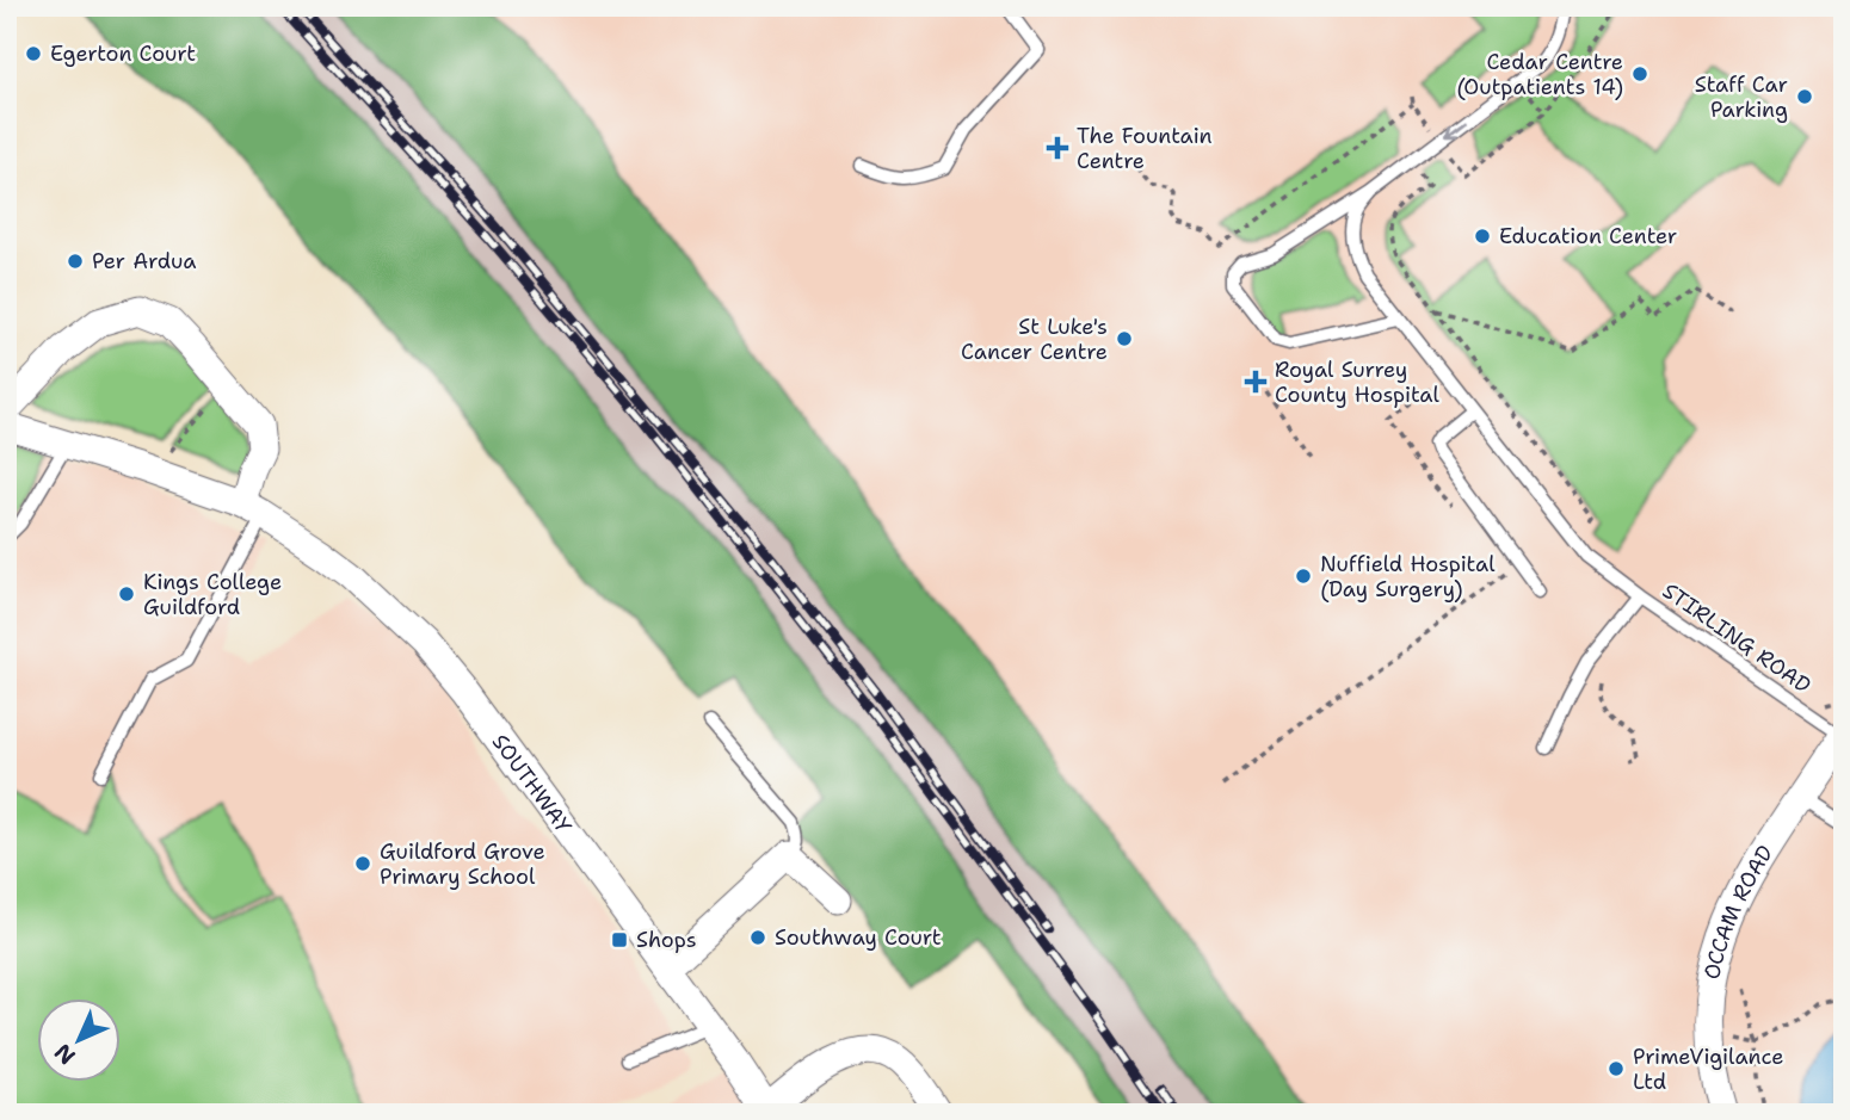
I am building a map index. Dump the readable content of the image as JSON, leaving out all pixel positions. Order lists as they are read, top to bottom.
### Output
{
  "streets": {
    "street": ["SOUTHWAY", "OCCAM ROAD"],
    "lane": ["STIRLING ROAD"]
  },
  "crossings": [
    ["STIRLING ROAD", "OCCAM ROAD"]
  ],
  "places": {
    "other": [
      "Egerton Court",
      "Cedar Centre (Outpatients 14)",
      "Staff Car Parking",
      "Education Center",
      "Per Ardua",
      "St Luke's Cancer Centre",
      "Nuffield Hospital (Day Surgery)",
      "Kings College Guildford",
      "Guildford Grove Primary School",
      "Southway Court",
      "PrimeVigilance Ltd"
    ],
    "health": ["The Fountain Centre", "Royal Surrey County Hospital"],
    "transit": ["Shops"]
  },
  "north": "bottom left"
}
